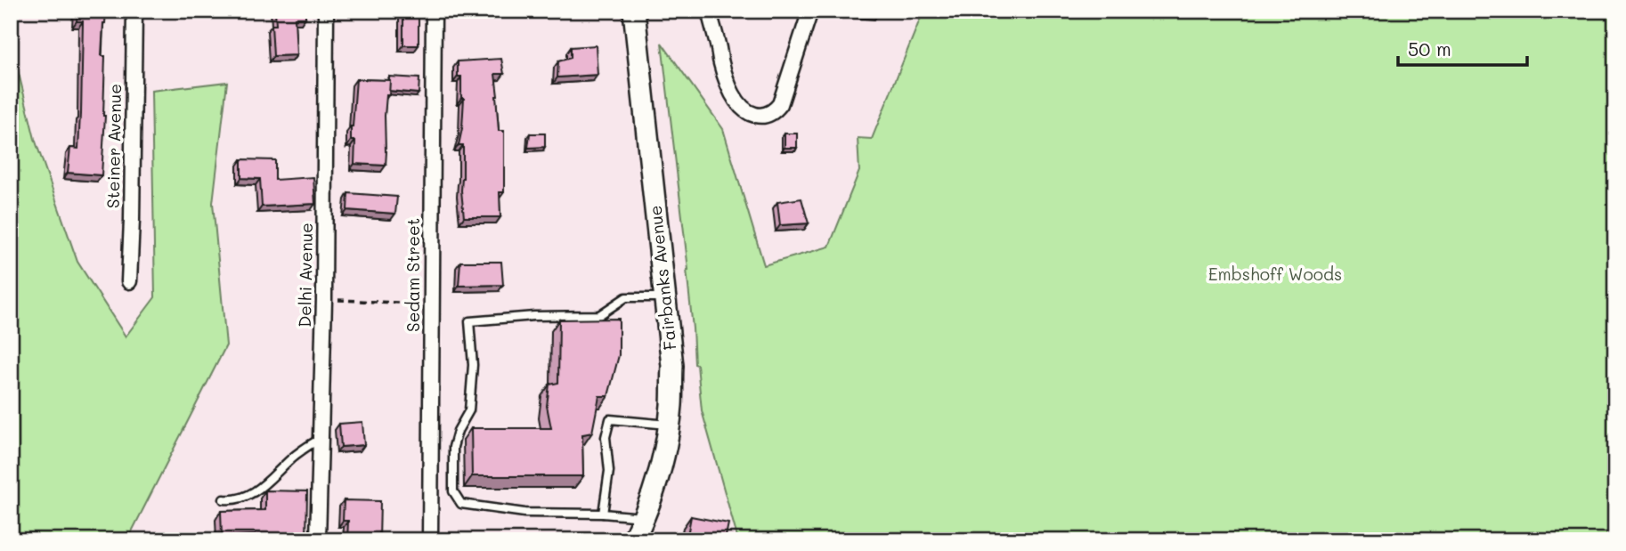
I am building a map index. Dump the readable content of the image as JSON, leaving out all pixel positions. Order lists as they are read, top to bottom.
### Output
{
  "streets": {
    "street": [
      "Steiner Avenue",
      "Delhi Avenue",
      "Sedam Street",
      "Fairbanks Avenue"
    ]
  },
  "parks": ["Embshoff Woods"],
  "scale_bar": "50 m"
}
